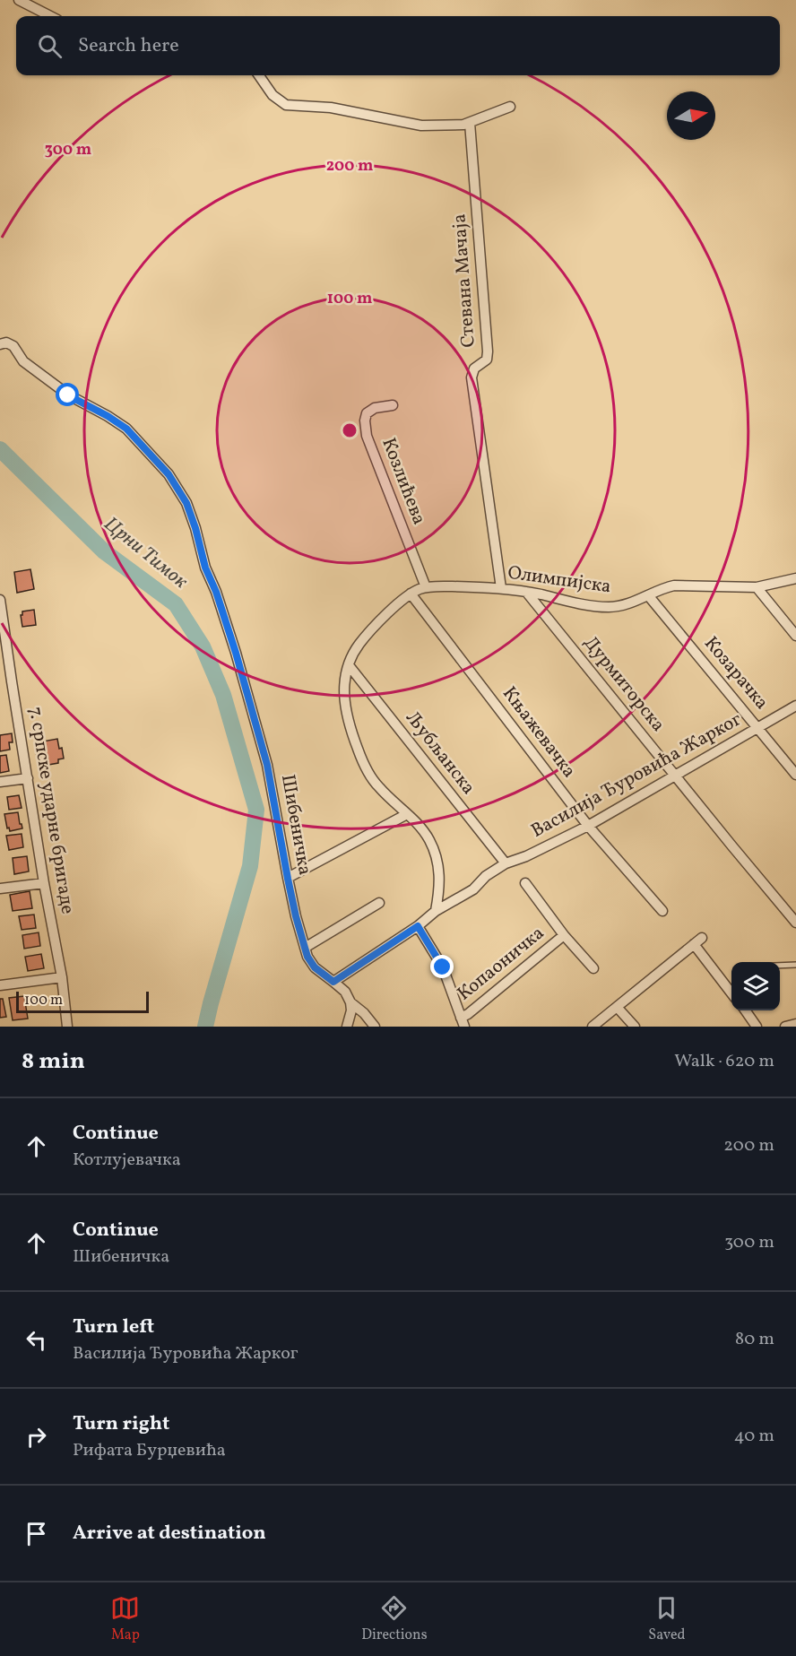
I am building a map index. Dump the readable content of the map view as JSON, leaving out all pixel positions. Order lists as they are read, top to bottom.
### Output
{
  "streets": {
    "street": [
      "Стевана Мачаја",
      "Козлићева",
      "Олимпијска",
      "Козарачка",
      "Дурмиторска",
      "Књажевачка",
      "Љубљанска",
      "Василија Ђуровића Жарког",
      "7. српске ударне бригаде",
      "Шибеничка",
      "Копаоничка"
    ]
  },
  "crossings": [
    ["Стевана Мачаја", "Олимпијска"],
    ["Козлићева", "Олимпијска"],
    ["Олимпијска", "Козарачка"],
    ["Олимпијска", "Дурмиторска"],
    ["Олимпијска", "Књажевачка"],
    ["Олимпијска", "Љубљанска"],
    ["Олимпијска", "Василија Ђуровића Жарког"],
    ["Козарачка", "Василија Ђуровића Жарког"],
    ["Дурмиторска", "Василија Ђуровића Жарког"],
    ["Књажевачка", "Василија Ђуровића Жарког"],
    ["Љубљанска", "Василија Ђуровића Жарког"],
    ["Василија Ђуровића Жарког", "Шибеничка"]
  ],
  "water": ["Црни Тимок"],
  "scale_bar": "100 m",
  "north": "right",
  "page": {
    "search": "Search here",
    "scale": "100 m",
    "heading": ["8 min", "Walk · 620 m"],
    "list": [
      ["Continue", "Котлујевачка", "200 m"],
      ["Continue", "Шибеничка", "300 m"],
      ["Turn left", "Василија Ђуровића Жарког", "80 m"],
      ["Turn right", "Рифата Бурџевића", "40 m"],
      "Arrive at destination"
    ],
    "nav": ["Map", "Directions", "Saved"]
  },
  "rings": ["300 m", "200 m", "100 m"]
}
